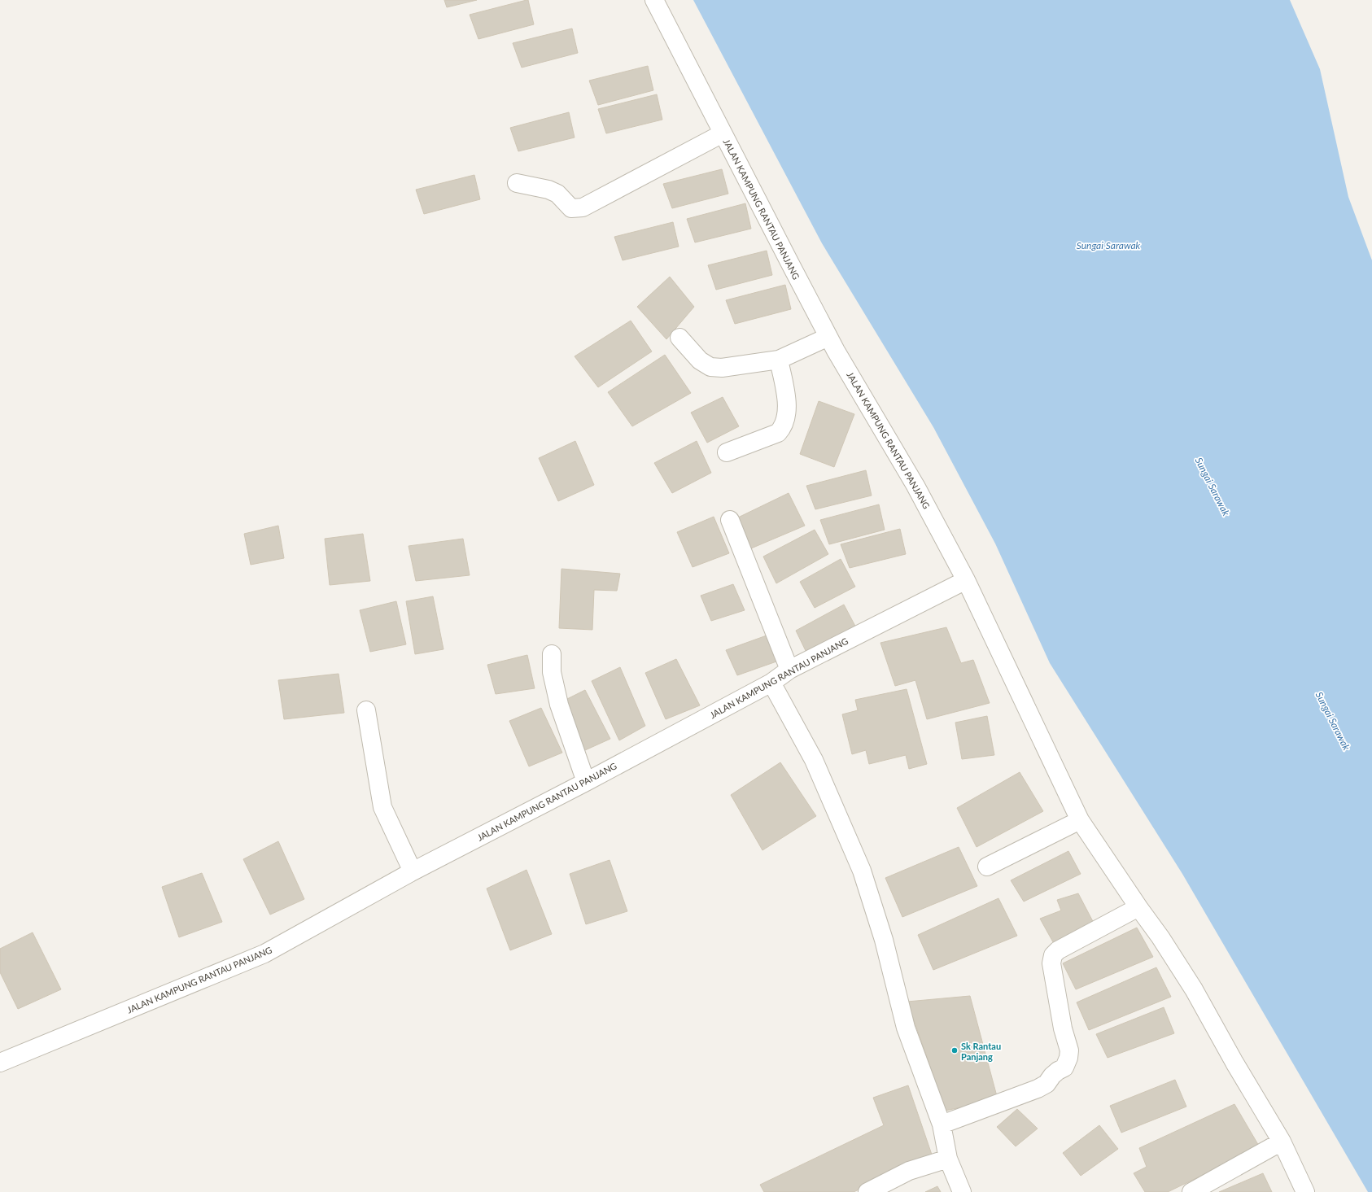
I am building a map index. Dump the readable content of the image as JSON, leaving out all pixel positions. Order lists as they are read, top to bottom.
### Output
{
  "streets": {
    "street": ["JALAN KAMPUNG RANTAU PANJANG"]
  },
  "water": ["Sungai Sarawak"],
  "places": ["Sk Rantau Panjang"]
}
